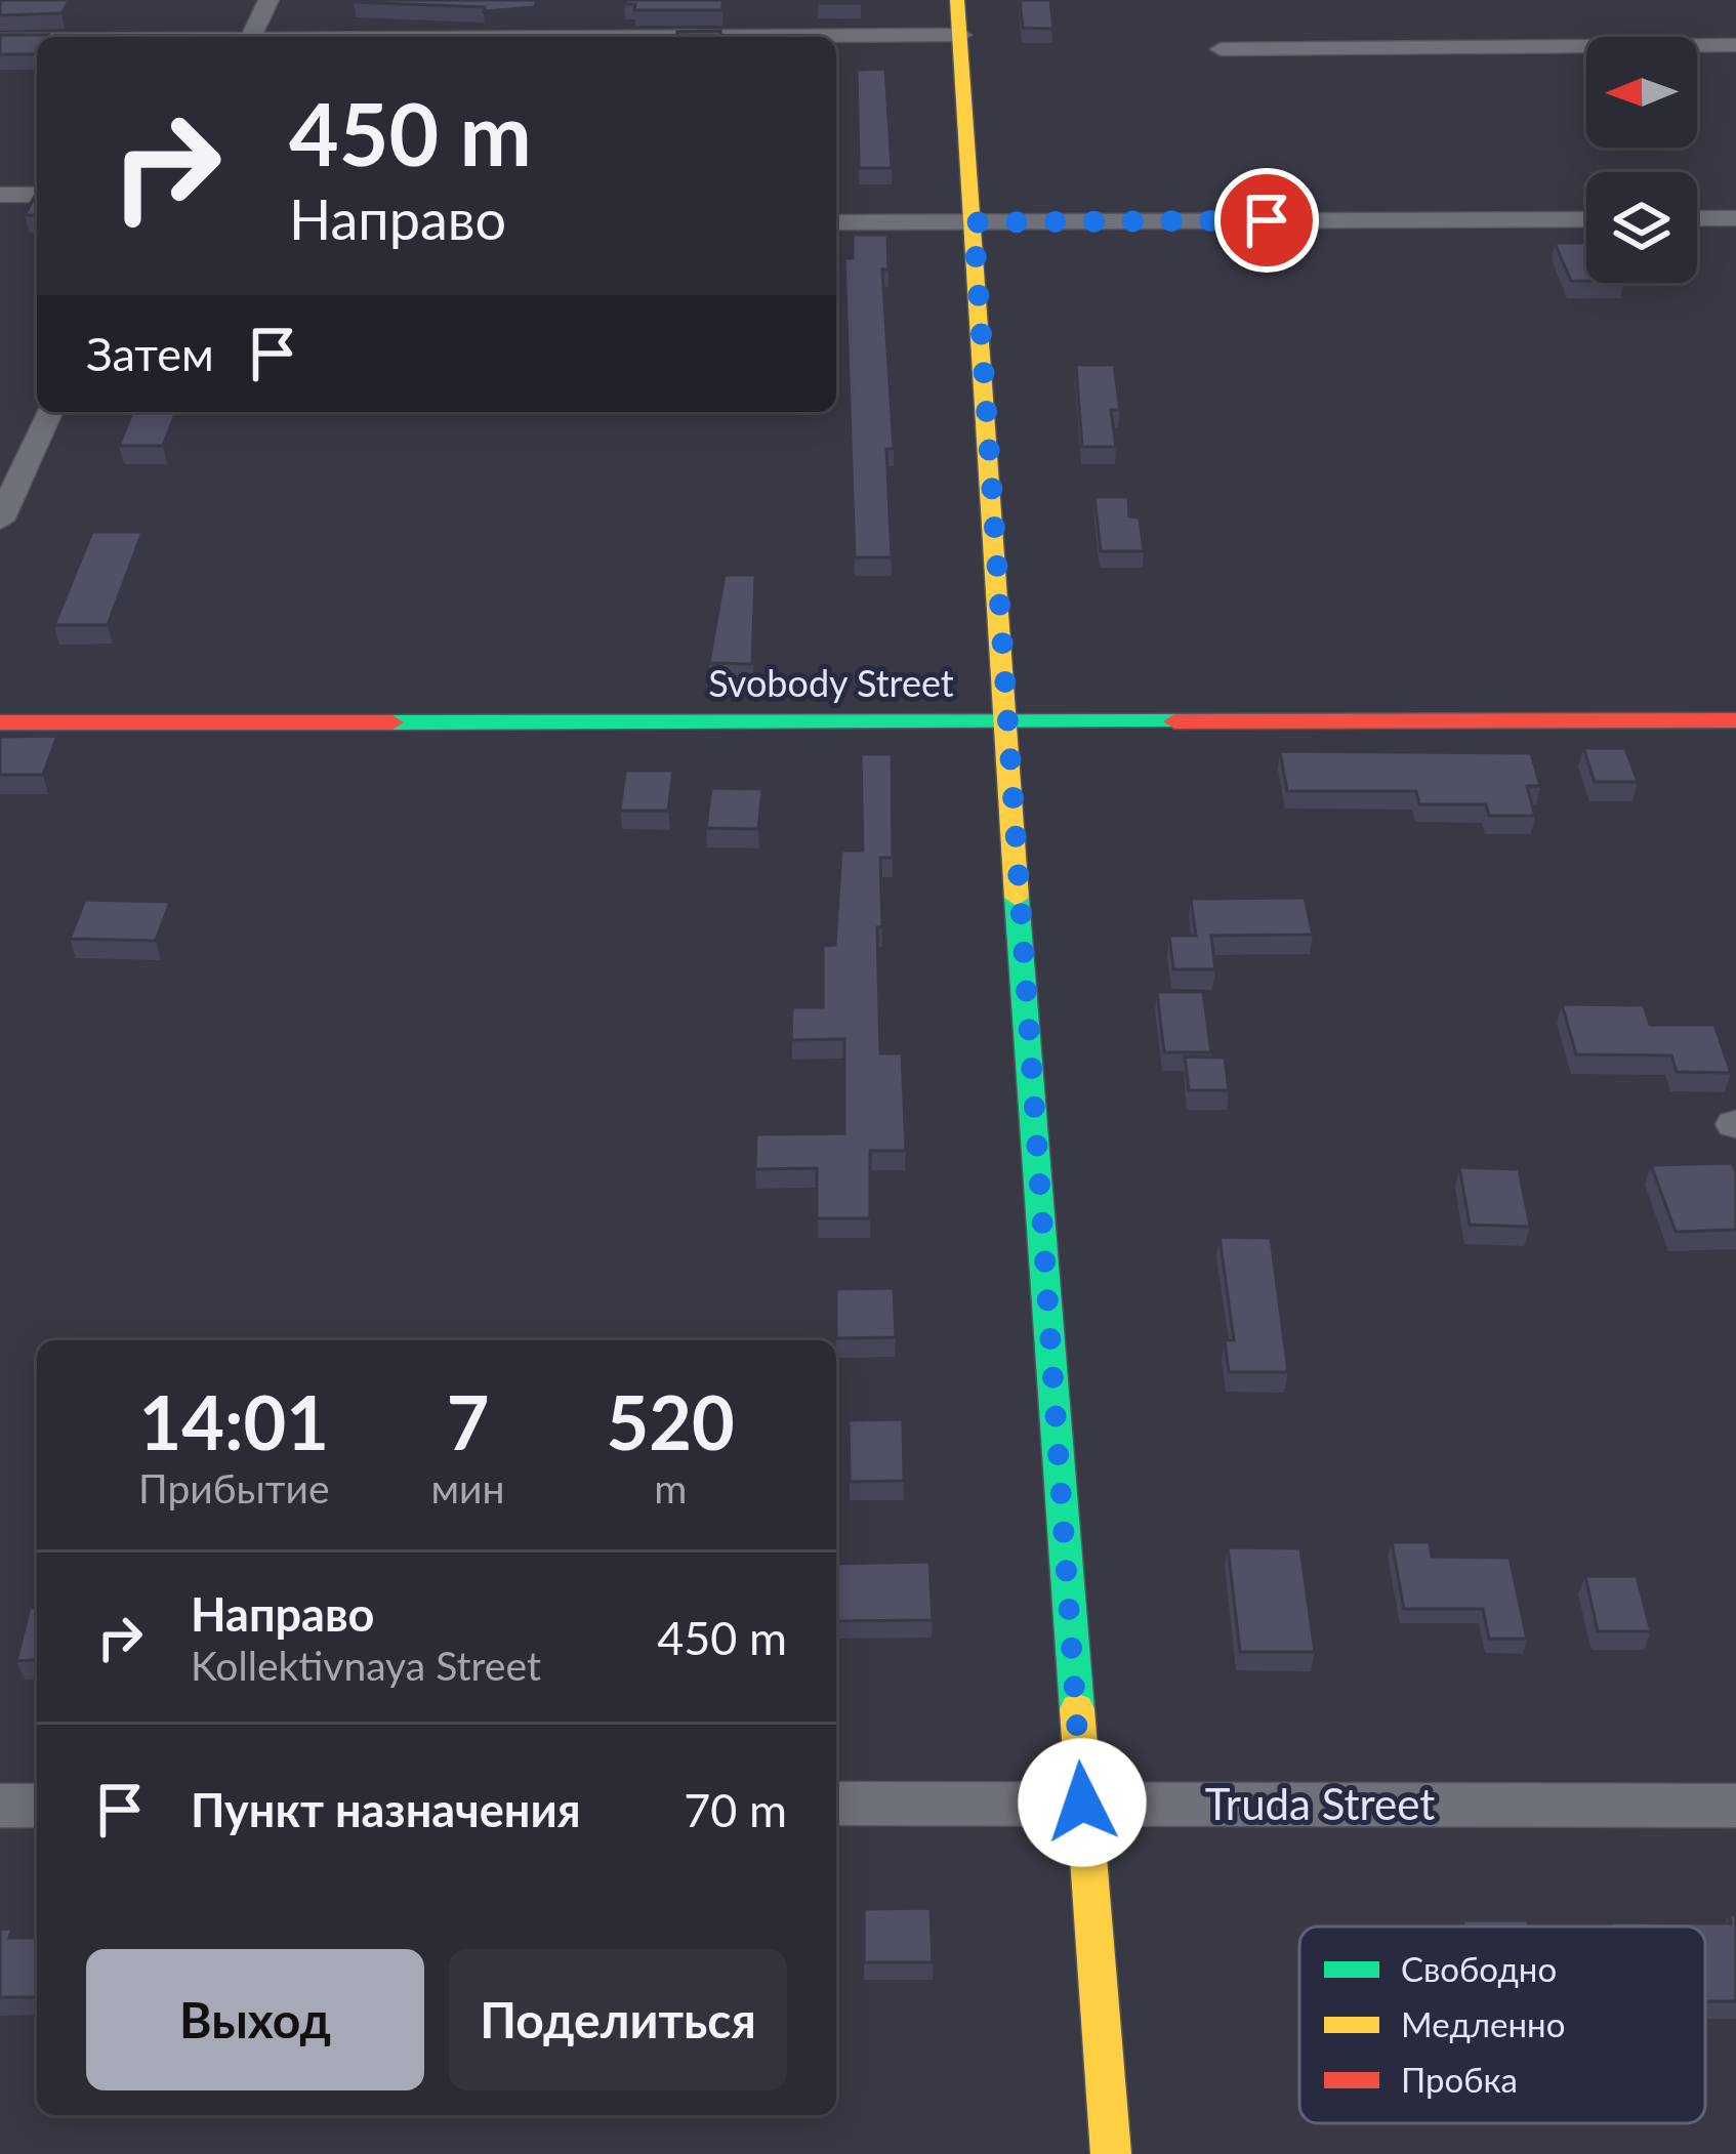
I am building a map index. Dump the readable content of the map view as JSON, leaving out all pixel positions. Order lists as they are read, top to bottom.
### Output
{
  "streets": {
    "street": ["Svobody Street", "Truda Street"]
  },
  "legend": ["Свободно", "Медленно", "Пробка"],
  "north": "left",
  "page": {
    "turn": ["450 m", "Направо"],
    "then": "Затем",
    "eta": [
      "14:01",
      "Прибытие",
      "7",
      "мин",
      "520",
      "m"
    ],
    "list": [
      {
        "name": "Направо",
        "note": "Kollektivnaya Street",
        "value": "450 m"
      },
      {
        "name": "Пункт назначения",
        "value": "70 m"
      }
    ],
    "buttons": ["Выход", "Поделиться"]
  }
}
